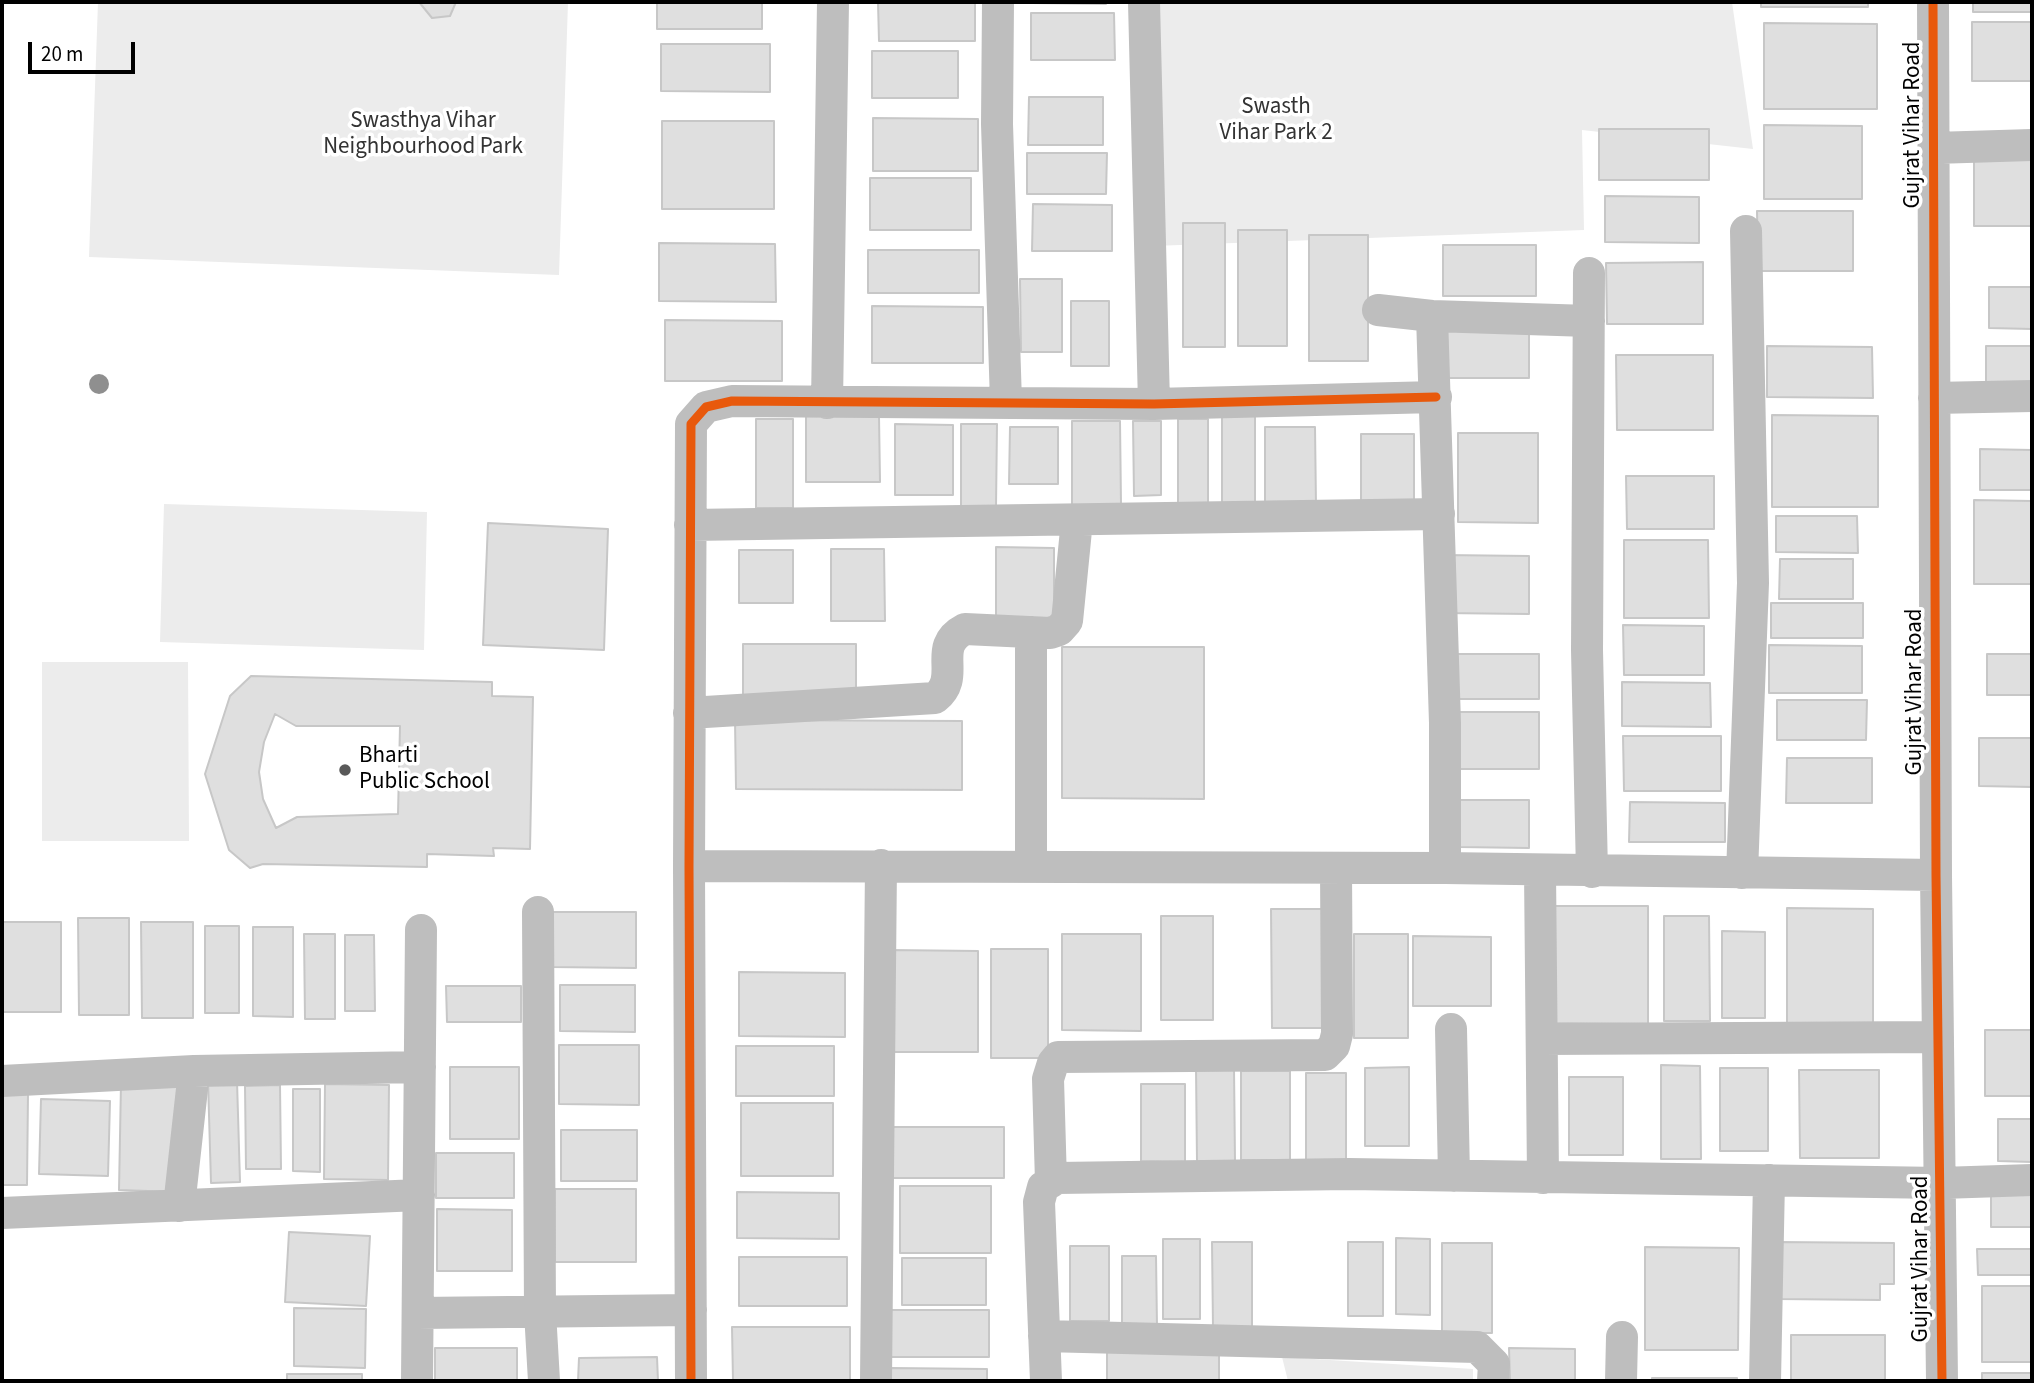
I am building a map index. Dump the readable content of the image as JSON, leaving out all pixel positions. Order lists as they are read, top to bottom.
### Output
{
  "streets": {
    "street": ["Gujrat Vihar Road"]
  },
  "parks": ["Swasth Vihar Park 2", "Swasthya Vihar Neighbourhood Park"],
  "places": ["Bharti Public School"],
  "scale_bar": "20 m"
}
